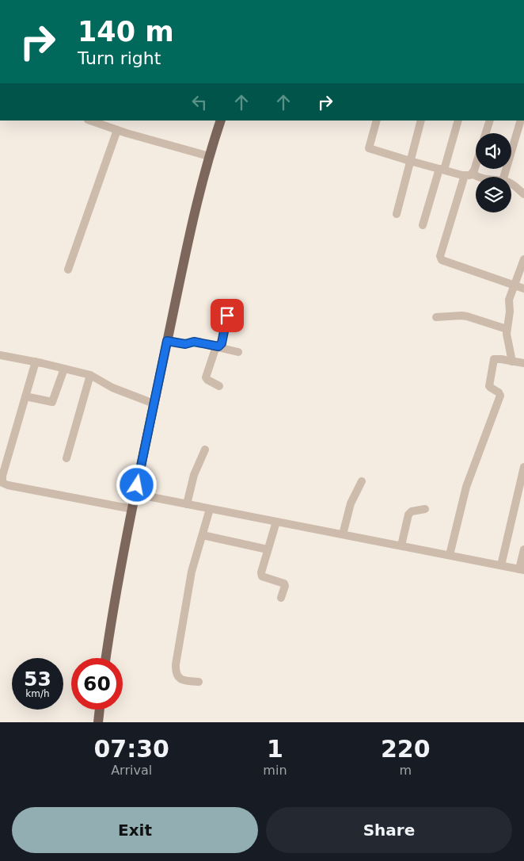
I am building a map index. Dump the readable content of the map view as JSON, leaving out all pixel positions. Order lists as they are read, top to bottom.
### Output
{
  "page": {
    "turn": ["140 m", "Turn right"],
    "speed": "53 km/h",
    "limit": "60",
    "eta": [
      "07:30",
      "Arrival",
      "1",
      "min",
      "220",
      "m"
    ],
    "buttons": ["Exit", "Share"]
  }
}
